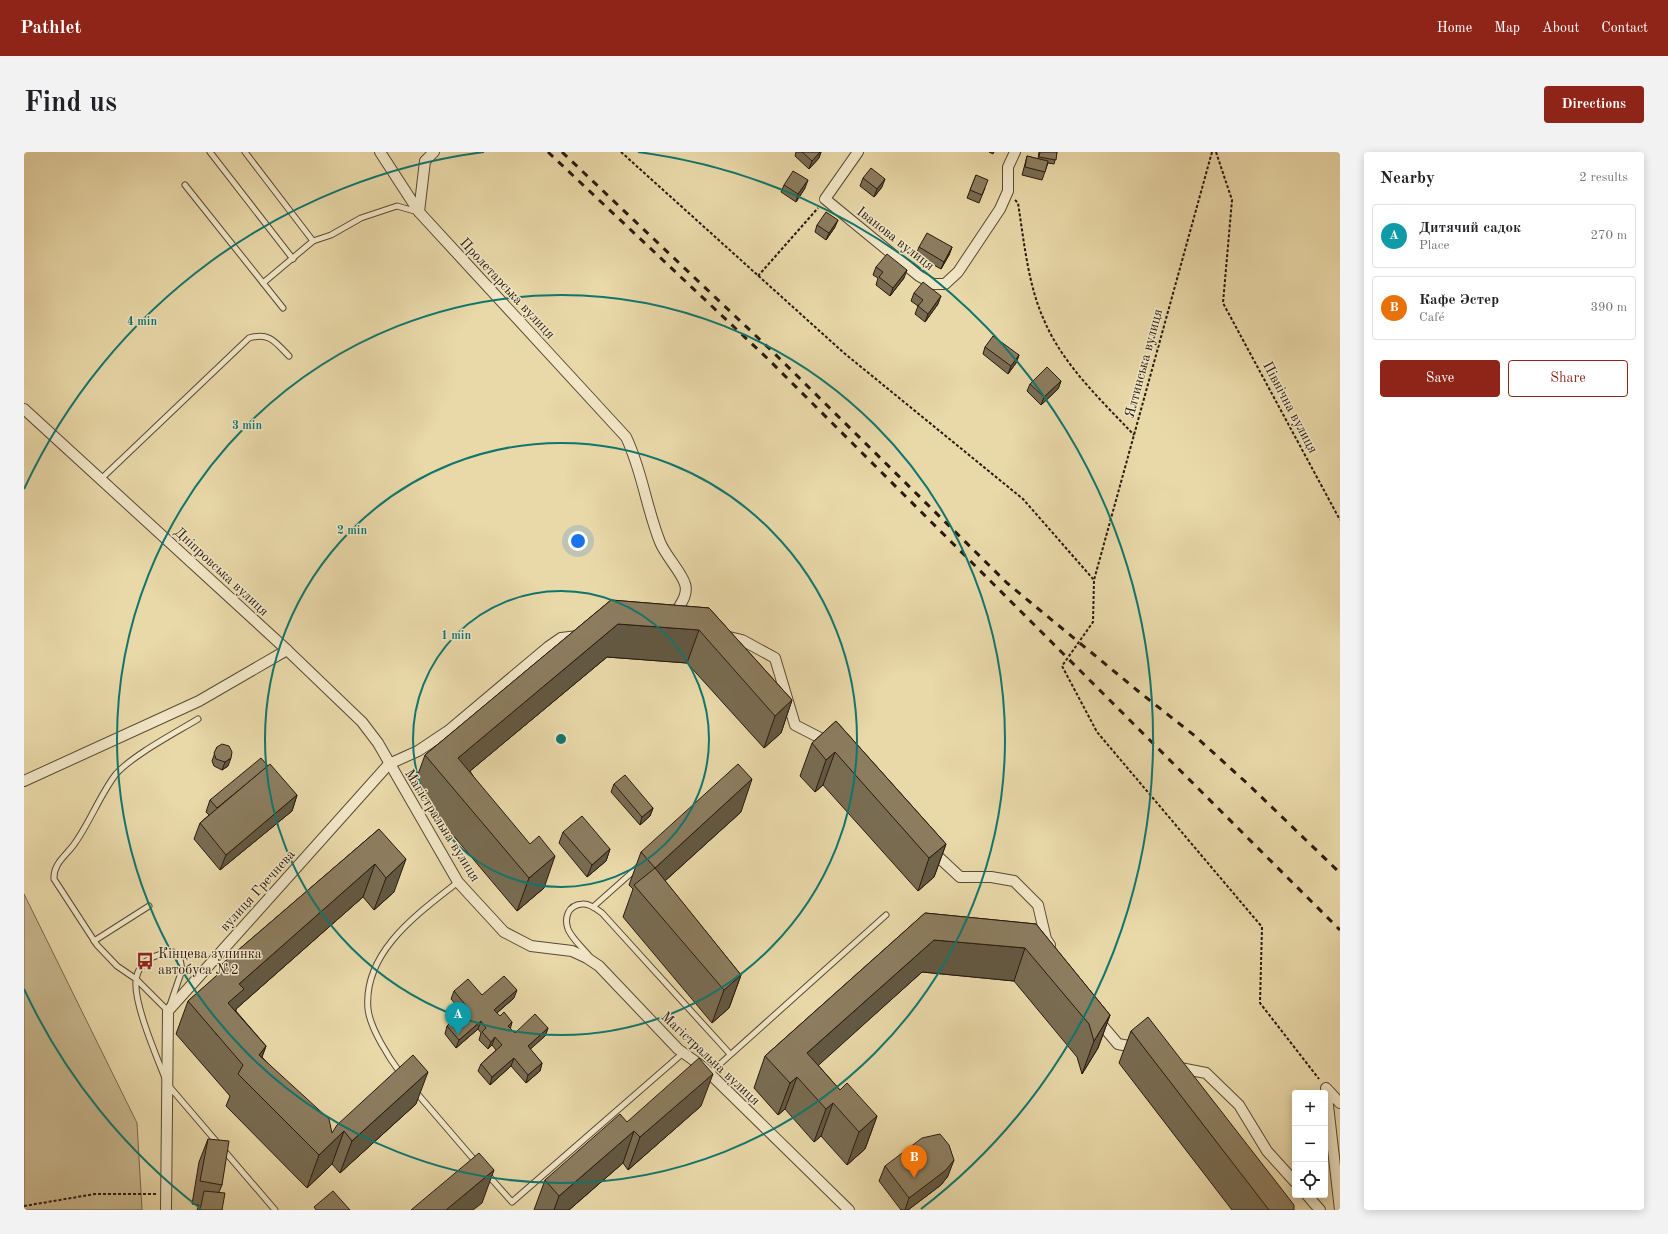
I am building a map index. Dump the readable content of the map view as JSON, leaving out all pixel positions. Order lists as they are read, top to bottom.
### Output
{
  "streets": {
    "street": [
      "Іванова вулиця",
      "Пролетарська вулиця",
      "Дніпровська вулиця",
      "Магістральна вулиця",
      "вулиця Гречнева"
    ],
    "path": ["Ялтинська вулиця", "Північна вулиця"]
  },
  "crossings": [
    ["Дніпровська вулиця", "Магістральна вулиця"],
    ["Дніпровська вулиця", "вулиця Гречнева"],
    ["Магістральна вулиця", "вулиця Гречнева"]
  ],
  "places": {
    "bus stop": ["Кінцева зупинка автобуса №2"]
  },
  "page": {
    "header": "Pathlet",
    "nav": [
      "Home",
      "Map",
      "About",
      "Contact"
    ],
    "buttons": [
      "Directions",
      ["Save", "Share"]
    ],
    "title": "Find us",
    "heading": ["Nearby", "2 results"],
    "list": [
      {
        "mark": "A",
        "name": "Дитячий садок",
        "note": "Place",
        "value": "270 m"
      },
      {
        "mark": "B",
        "name": "Кафе Эстер",
        "note": "Café",
        "value": "390 m"
      }
    ],
    "pins": ["A", "B"],
    "map_buttons": ["+", "−"]
  },
  "rings": [
    "4 min",
    "3 min",
    "2 min",
    "1 min"
  ]
}
